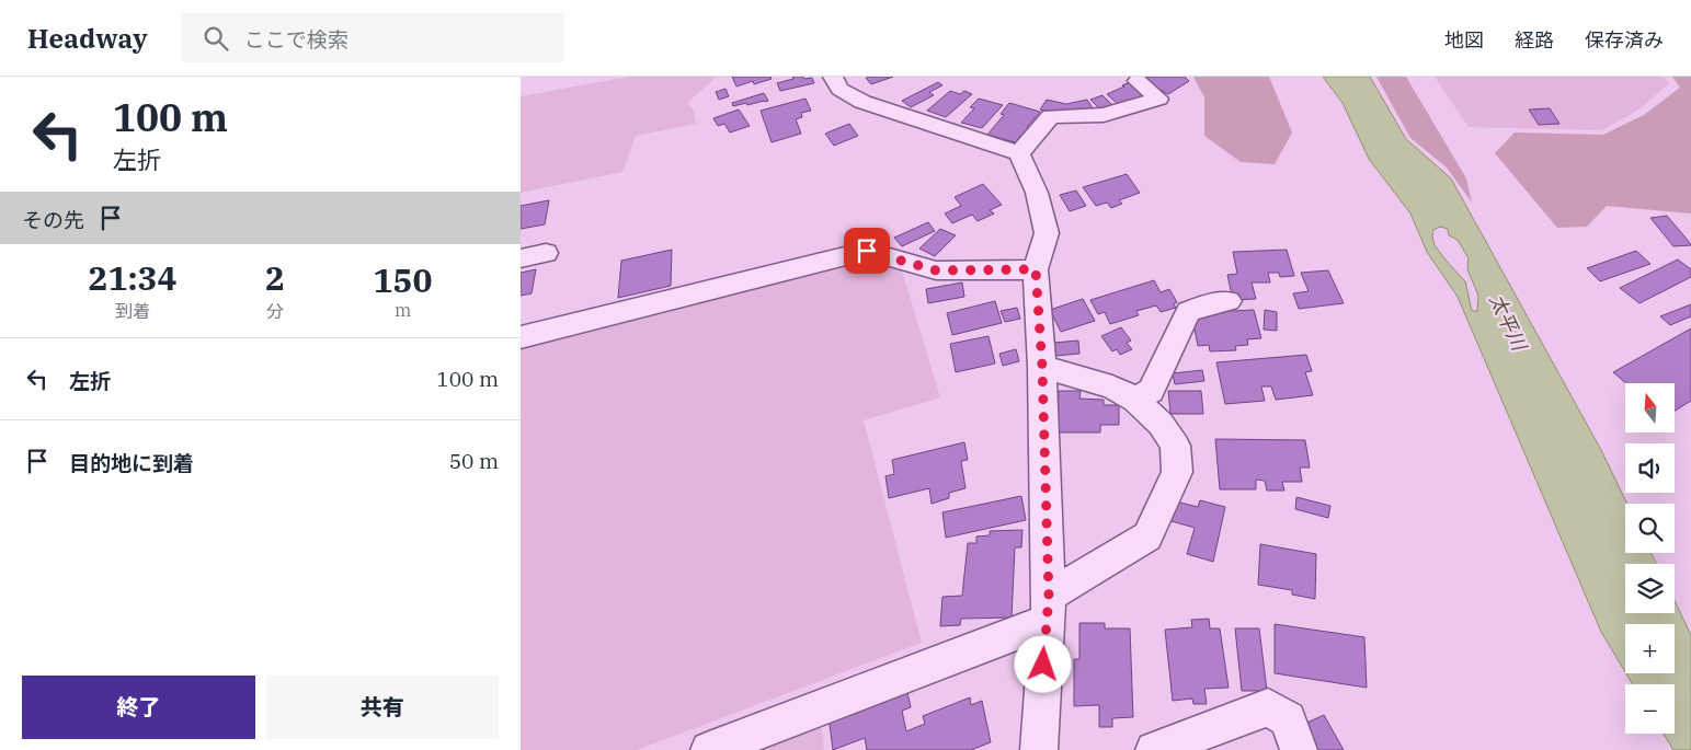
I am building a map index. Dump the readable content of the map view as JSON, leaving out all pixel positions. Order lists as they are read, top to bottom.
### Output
{
  "water": ["太平川"],
  "north": "top",
  "page": {
    "header": "Headway",
    "search": "ここで検索",
    "nav": ["地図", "経路", "保存済み"],
    "turn": ["100 m", "左折"],
    "then": "その先",
    "eta": [
      "21:34",
      "到着",
      "2",
      "分",
      "150",
      "m"
    ],
    "list": [
      {
        "name": "左折",
        "value": "100 m"
      },
      {
        "name": "目的地に到着",
        "value": "50 m"
      }
    ],
    "map_buttons": ["+", "−"],
    "buttons": ["終了", "共有"]
  }
}
